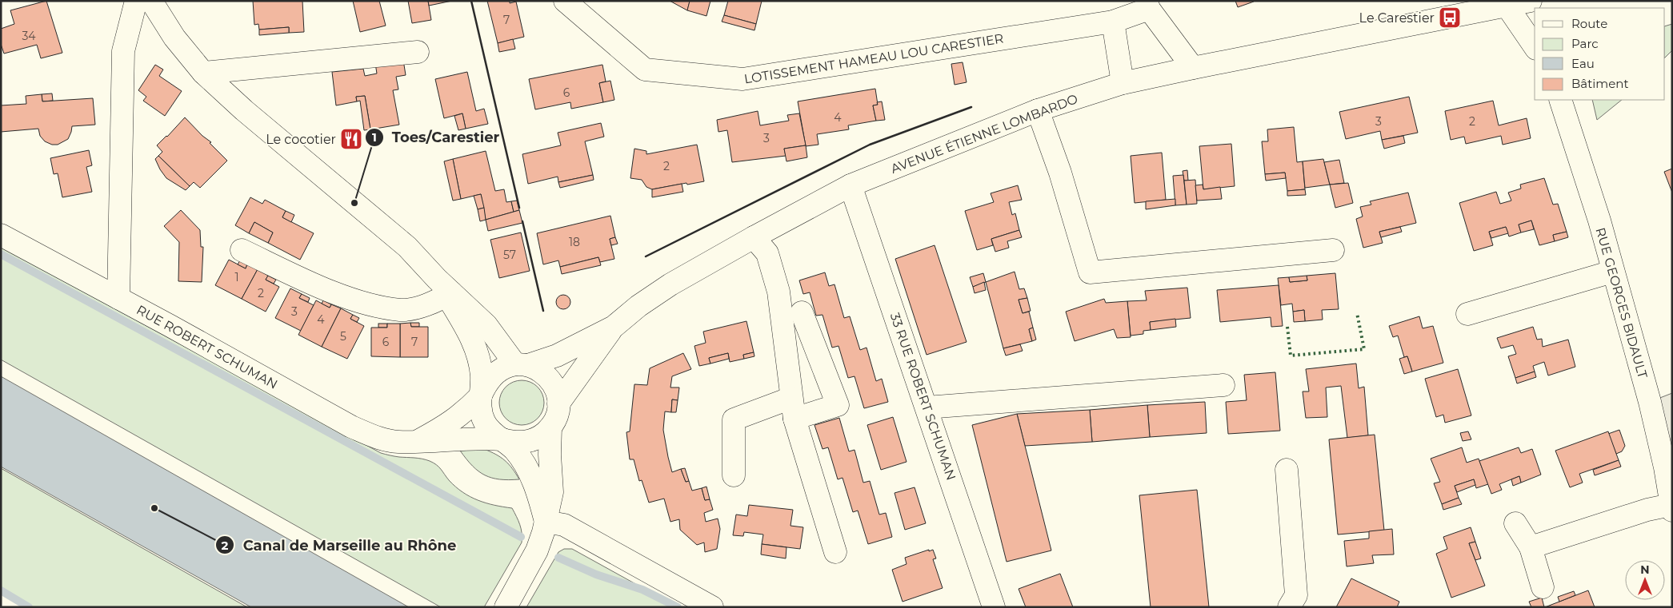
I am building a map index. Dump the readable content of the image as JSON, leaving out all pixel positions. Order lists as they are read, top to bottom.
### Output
{
  "streets": {
    "street": [
      "LOTISSEMENT HAMEAU LOU CARESTIER",
      "AVENUE ÉTIENNE LOMBARDO",
      "RUE GEORGES BIDAULT",
      "RUE ROBERT SCHUMAN",
      "33 RUE ROBERT SCHUMAN"
    ]
  },
  "crossings": [
    ["AVENUE ÉTIENNE LOMBARDO", "RUE ROBERT SCHUMAN"],
    ["AVENUE ÉTIENNE LOMBARDO", "33 RUE ROBERT SCHUMAN"]
  ],
  "places": {
    "bus stop": ["Le Carestier"],
    "restaurant": ["Le cocotier"],
    "other": ["Toes/Carestier", "Canal de Marseille au Rhône"]
  },
  "house_numbers": [
    "7",
    "34",
    "6",
    "4",
    "3",
    "2",
    "3",
    "2",
    "18",
    "57",
    "1",
    "2",
    "3",
    "4",
    "5",
    "6",
    "7"
  ],
  "legend": [
    "Route",
    "Parc",
    "Eau",
    "Bâtiment"
  ],
  "north": "top"
}
